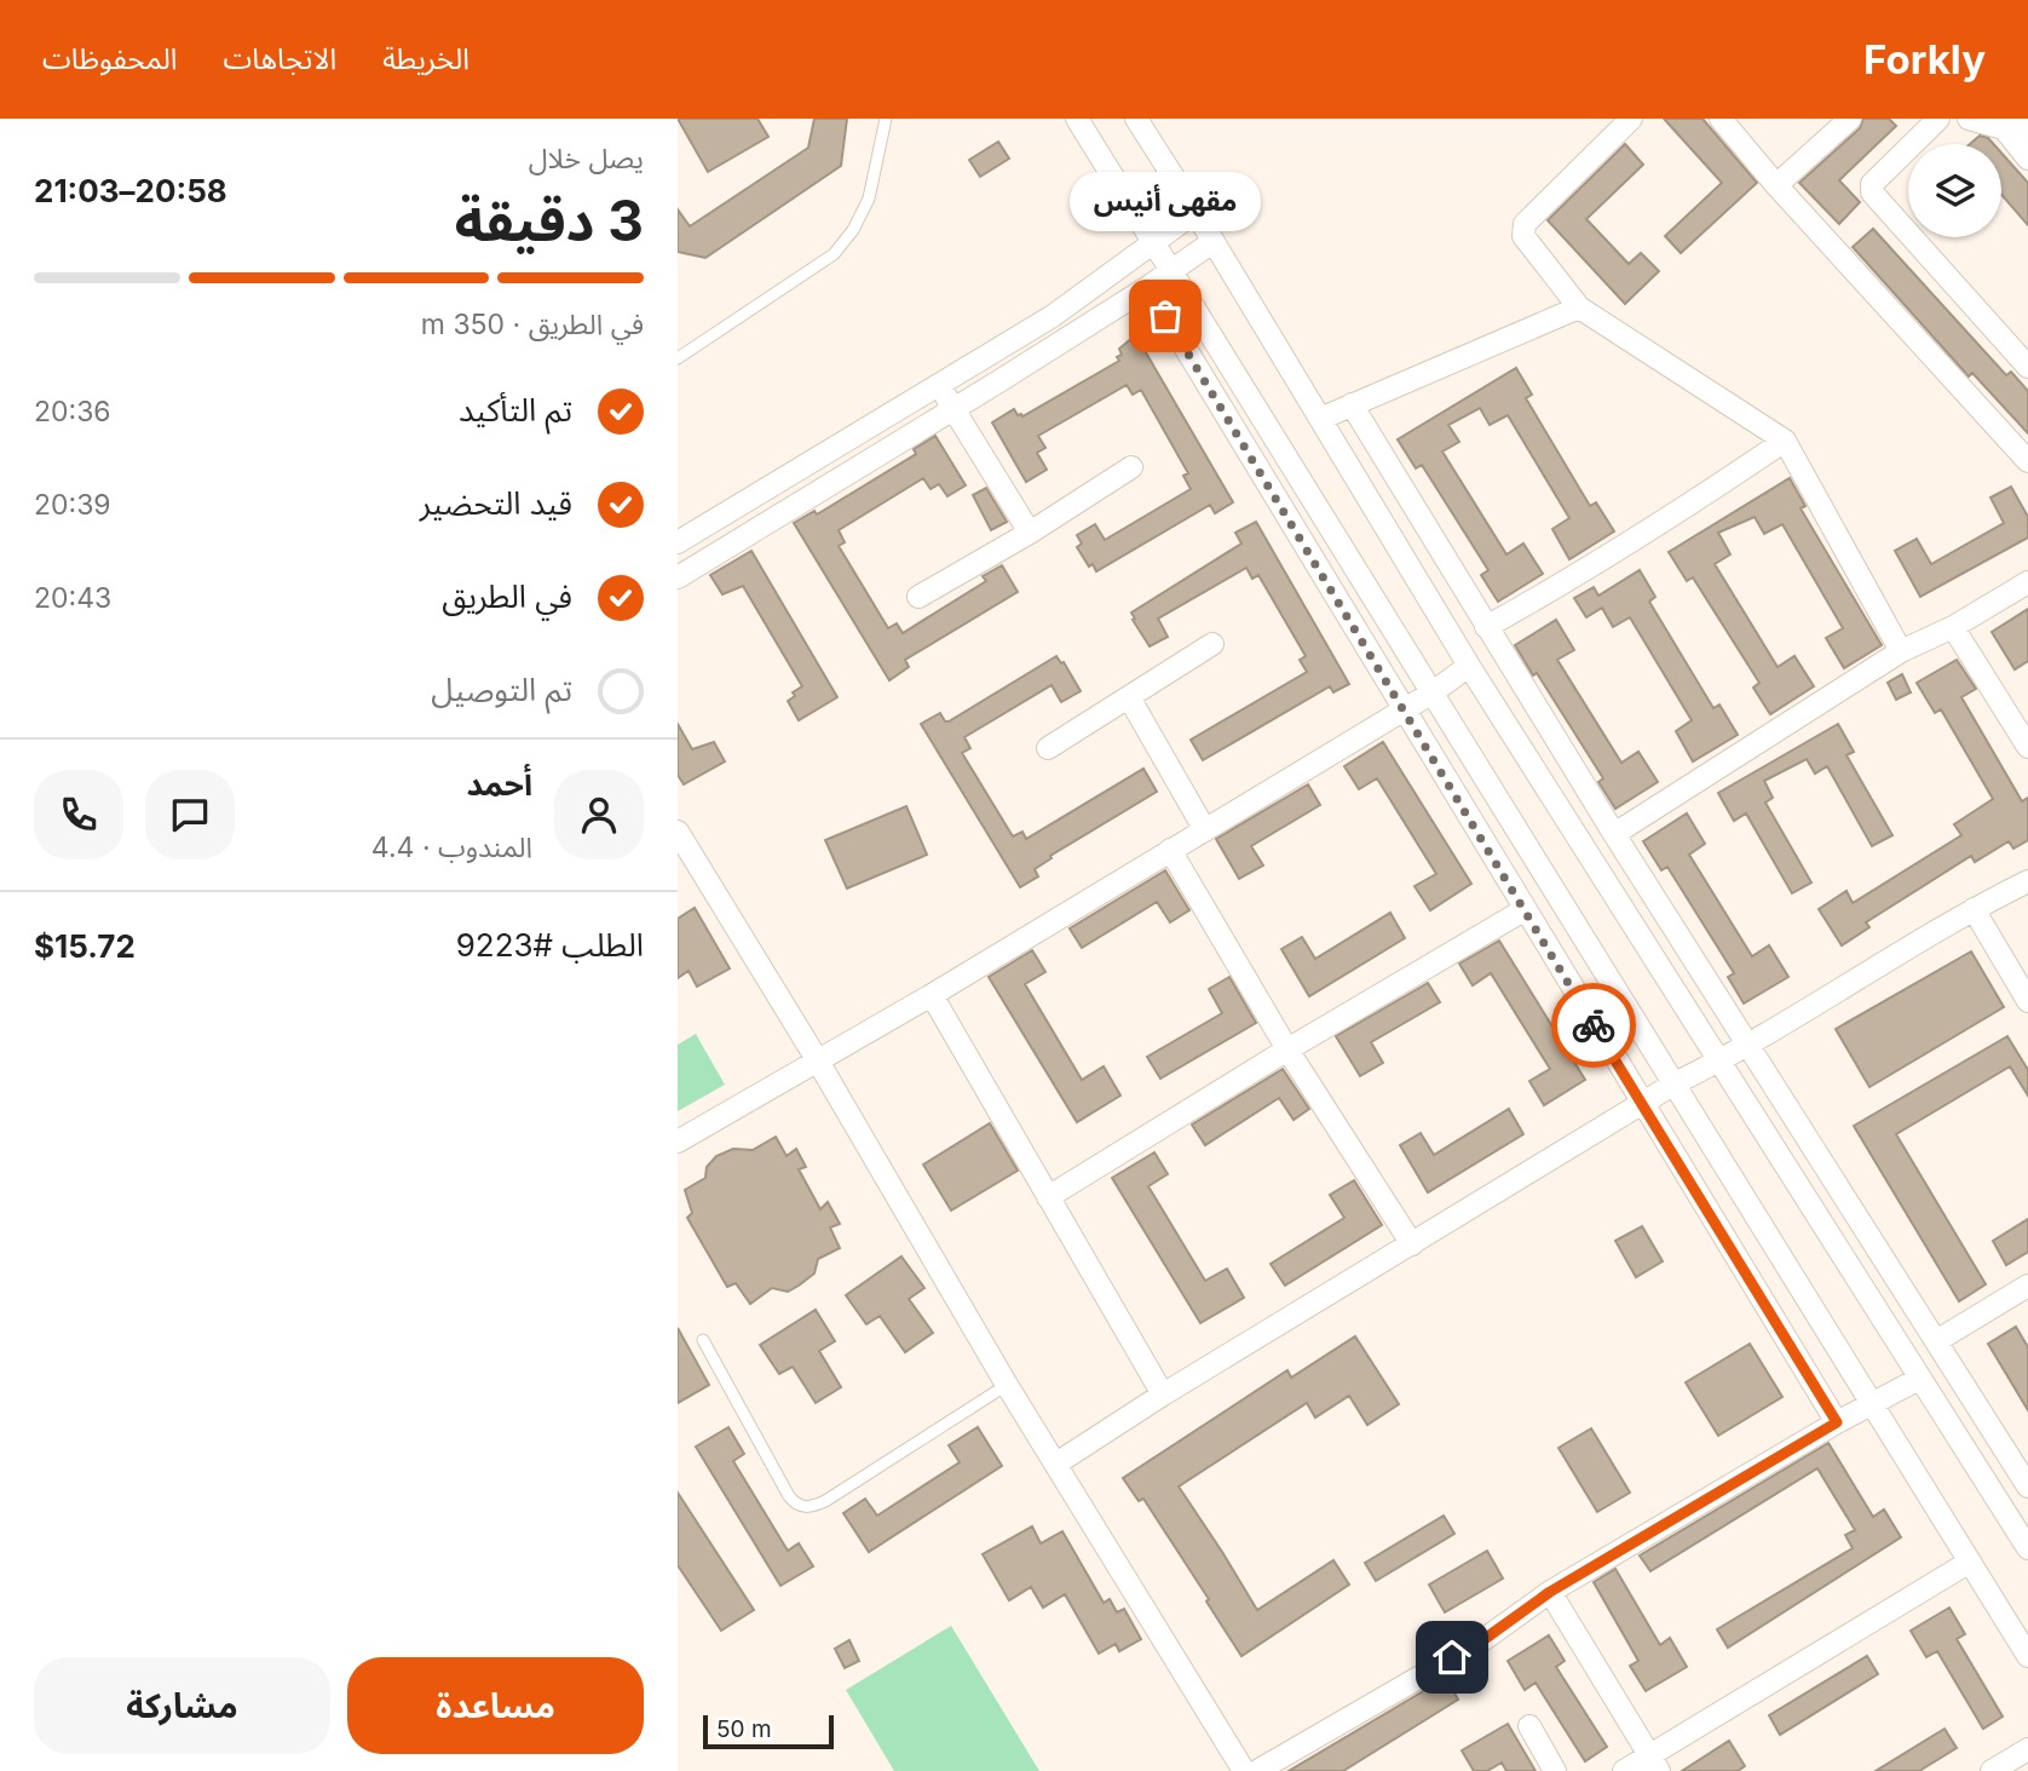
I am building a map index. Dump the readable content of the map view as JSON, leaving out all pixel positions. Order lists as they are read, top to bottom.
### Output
{
  "places": ["مقهى أنيس"],
  "scale_bar": "50 m",
  "page": {
    "header": "Forkly",
    "nav": ["الخريطة", "الاتجاهات", "المحفوظات"],
    "heading": ["3 دقيقة", "يصل خلال", "20:58–21:03"],
    "panel": [
      "أحمد",
      "المندوب · 4.4",
      "الطلب #9223",
      "$15.72"
    ],
    "bubble": "مقهى أنيس",
    "bar": "في الطريق · 350 m",
    "list": [
      ["تم التأكيد", "20:36"],
      ["قيد التحضير", "20:39"],
      ["في الطريق", "20:43"],
      "تم التوصيل"
    ],
    "buttons": ["مساعدة", "مشاركة"],
    "scale": "50 m"
  }
}
